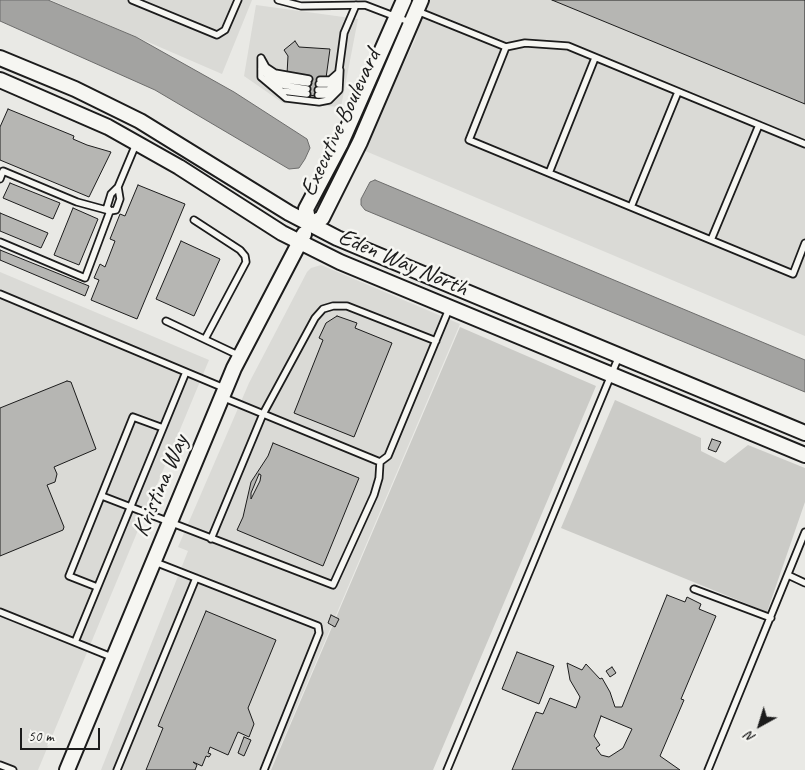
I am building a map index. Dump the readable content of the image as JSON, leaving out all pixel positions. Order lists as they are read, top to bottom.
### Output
{
  "streets": {
    "street": ["Executive Boulevard", "Eden Way North", "Kristina Way"]
  },
  "crossings": [
    ["Executive Boulevard", "Eden Way North"],
    ["Executive Boulevard", "Kristina Way"],
    ["Eden Way North", "Kristina Way"]
  ],
  "scale_bar": "50 m",
  "north": "bottom left"
}
